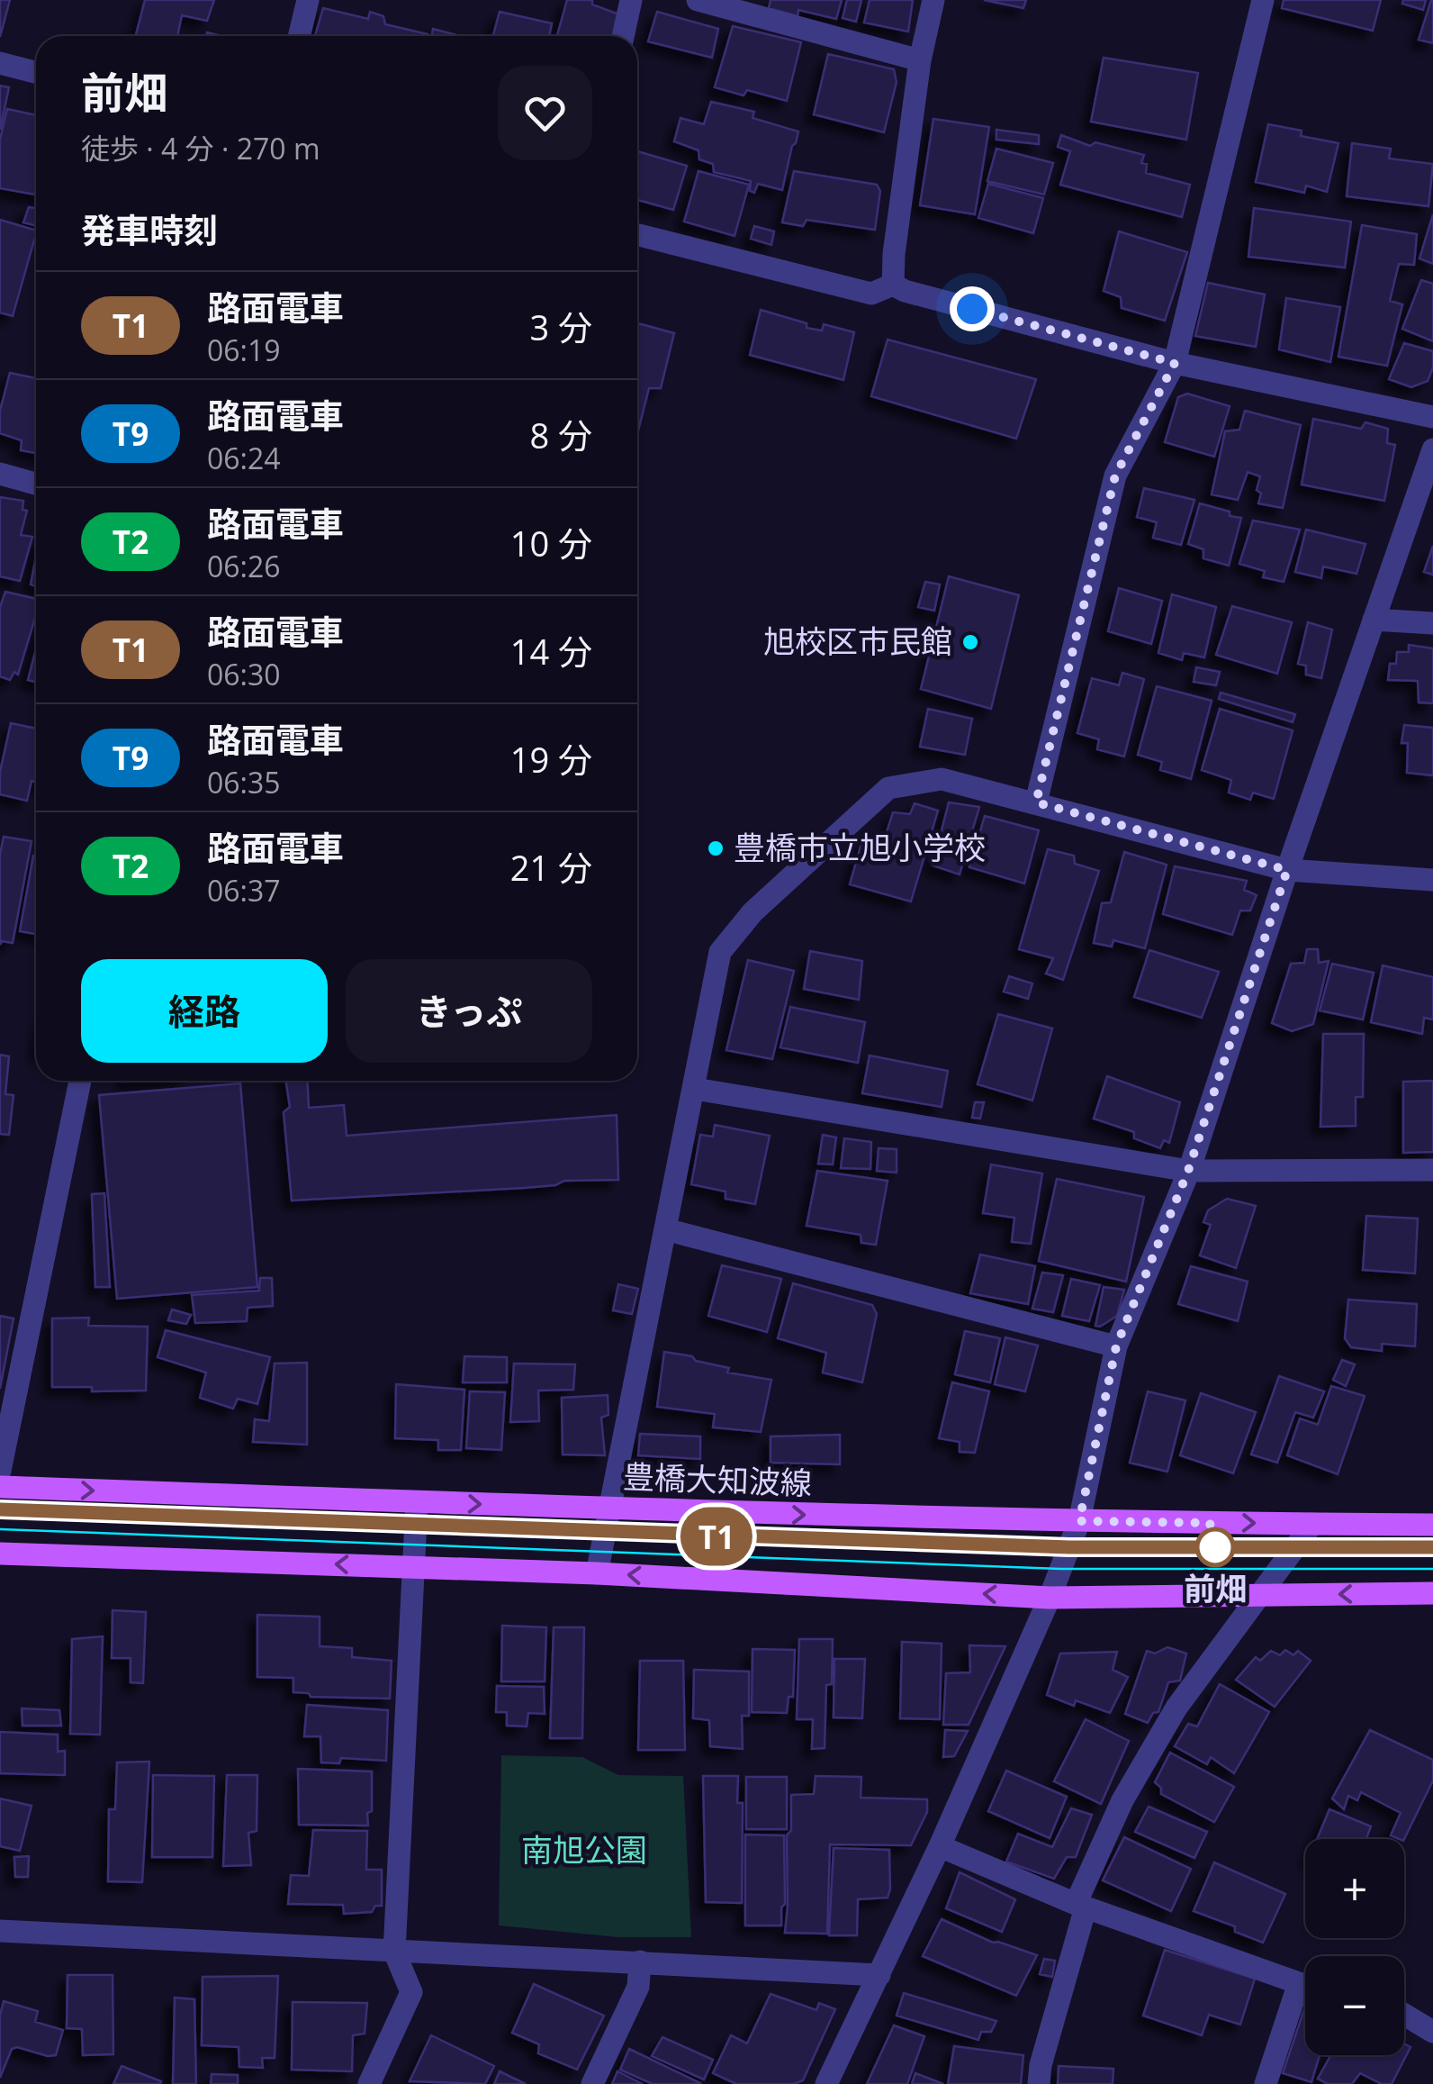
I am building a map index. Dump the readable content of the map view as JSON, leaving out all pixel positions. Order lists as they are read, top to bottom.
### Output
{
  "streets": {
    "main road": ["豊橋大知波線"]
  },
  "parks": ["南旭公園"],
  "places": ["旭校区市民館", "豊橋市立旭小学校", "前畑"],
  "lines": ["tram line T1"],
  "page": {
    "on_map": "T1",
    "heading": [
      ["前畑", "徒歩 · 4 分 · 270 m"],
      "発車時刻"
    ],
    "list": [
      {
        "mark": "T1",
        "name": "路面電車",
        "note": "06:19",
        "value": "3 分"
      },
      {
        "mark": "T9",
        "name": "路面電車",
        "note": "06:24",
        "value": "8 分"
      },
      {
        "mark": "T2",
        "name": "路面電車",
        "note": "06:26",
        "value": "10 分"
      },
      {
        "mark": "T1",
        "name": "路面電車",
        "note": "06:30",
        "value": "14 分"
      },
      {
        "mark": "T9",
        "name": "路面電車",
        "note": "06:35",
        "value": "19 分"
      },
      {
        "mark": "T2",
        "name": "路面電車",
        "note": "06:37",
        "value": "21 分"
      }
    ],
    "buttons": ["経路", "きっぷ"],
    "map_buttons": ["+", "−"]
  }
}
